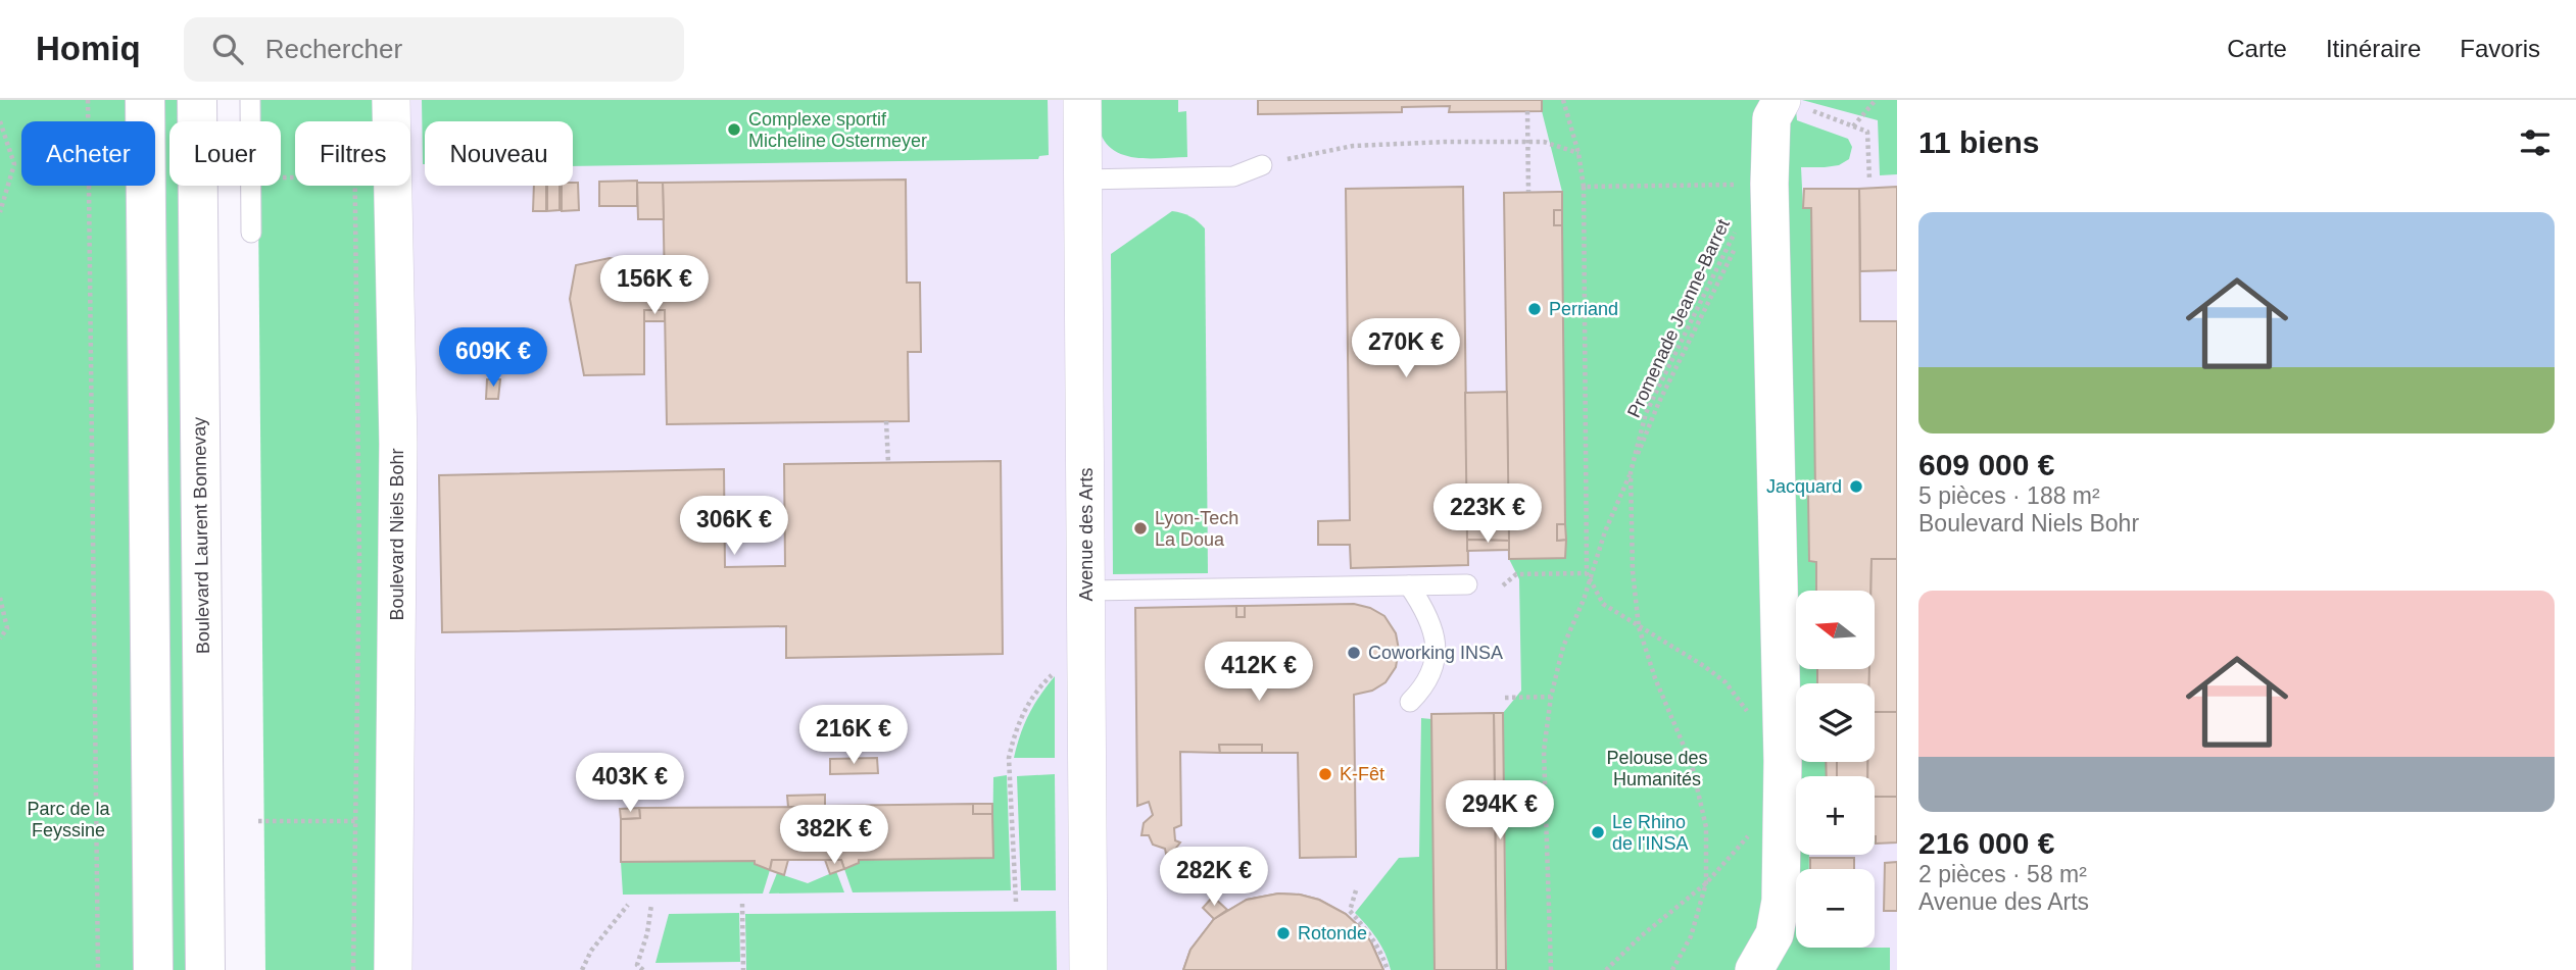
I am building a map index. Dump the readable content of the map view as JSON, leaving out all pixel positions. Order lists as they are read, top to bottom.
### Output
{
  "streets": {
    "main road": ["Boulevard Laurent Bonnevay"],
    "street": ["Boulevard Niels Bohr", "Avenue des Arts"],
    "path": ["Promenade Jeanne-Barret"]
  },
  "parks": ["Pelouse des Humanités", "Parc de la Feyssine"],
  "places": [
    "Complexe sportif Micheline Ostermeyer",
    "Perriand",
    "Jacquard",
    "Lyon-Tech La Doua",
    "Coworking INSA",
    "K-Fêt",
    "Le Rhino de l'INSA",
    "Rotonde"
  ],
  "north": "left",
  "page": {
    "header": "Homiq",
    "search": "Rechercher",
    "nav": ["Carte", "Itinéraire", "Favoris"],
    "heading": "11 biens",
    "chip": [
      "Acheter",
      "Louer",
      "Filtres",
      "Nouveau"
    ],
    "list": [
      {
        "name": "609 000 €",
        "note": "5 pièces · 188 m² · Boulevard Niels Bohr"
      },
      {
        "name": "216 000 €",
        "note": "2 pièces · 58 m² · Avenue des Arts"
      }
    ],
    "price": [
      "156K €",
      "270K €",
      "609K €",
      "223K €",
      "306K €",
      "412K €",
      "216K €",
      "403K €",
      "294K €",
      "382K €",
      "282K €"
    ],
    "map_buttons": ["+", "−"]
  }
}
